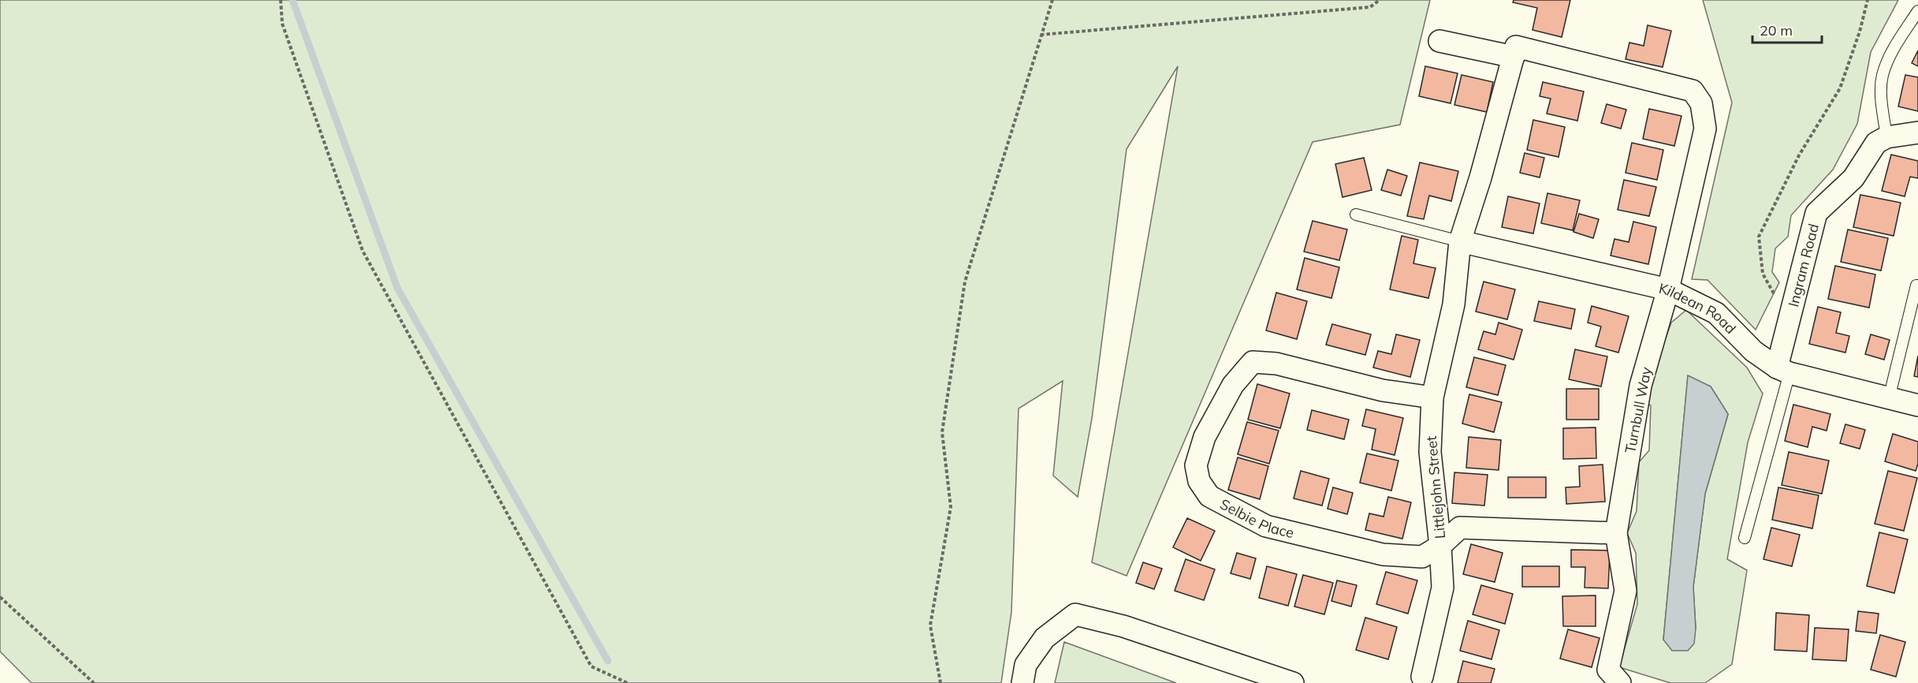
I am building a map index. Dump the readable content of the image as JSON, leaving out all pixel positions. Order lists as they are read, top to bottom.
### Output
{
  "streets": {
    "street": [
      "Ingram Road",
      "Kildean Road",
      "Turnbull Way",
      "Littlejohn Street",
      "Selbie Place"
    ]
  },
  "crossings": [
    ["Ingram Road", "Kildean Road"],
    ["Kildean Road", "Turnbull Way"],
    ["Kildean Road", "Littlejohn Street"],
    ["Turnbull Way", "Littlejohn Street"],
    ["Littlejohn Street", "Selbie Place"]
  ],
  "scale_bar": "20 m"
}
